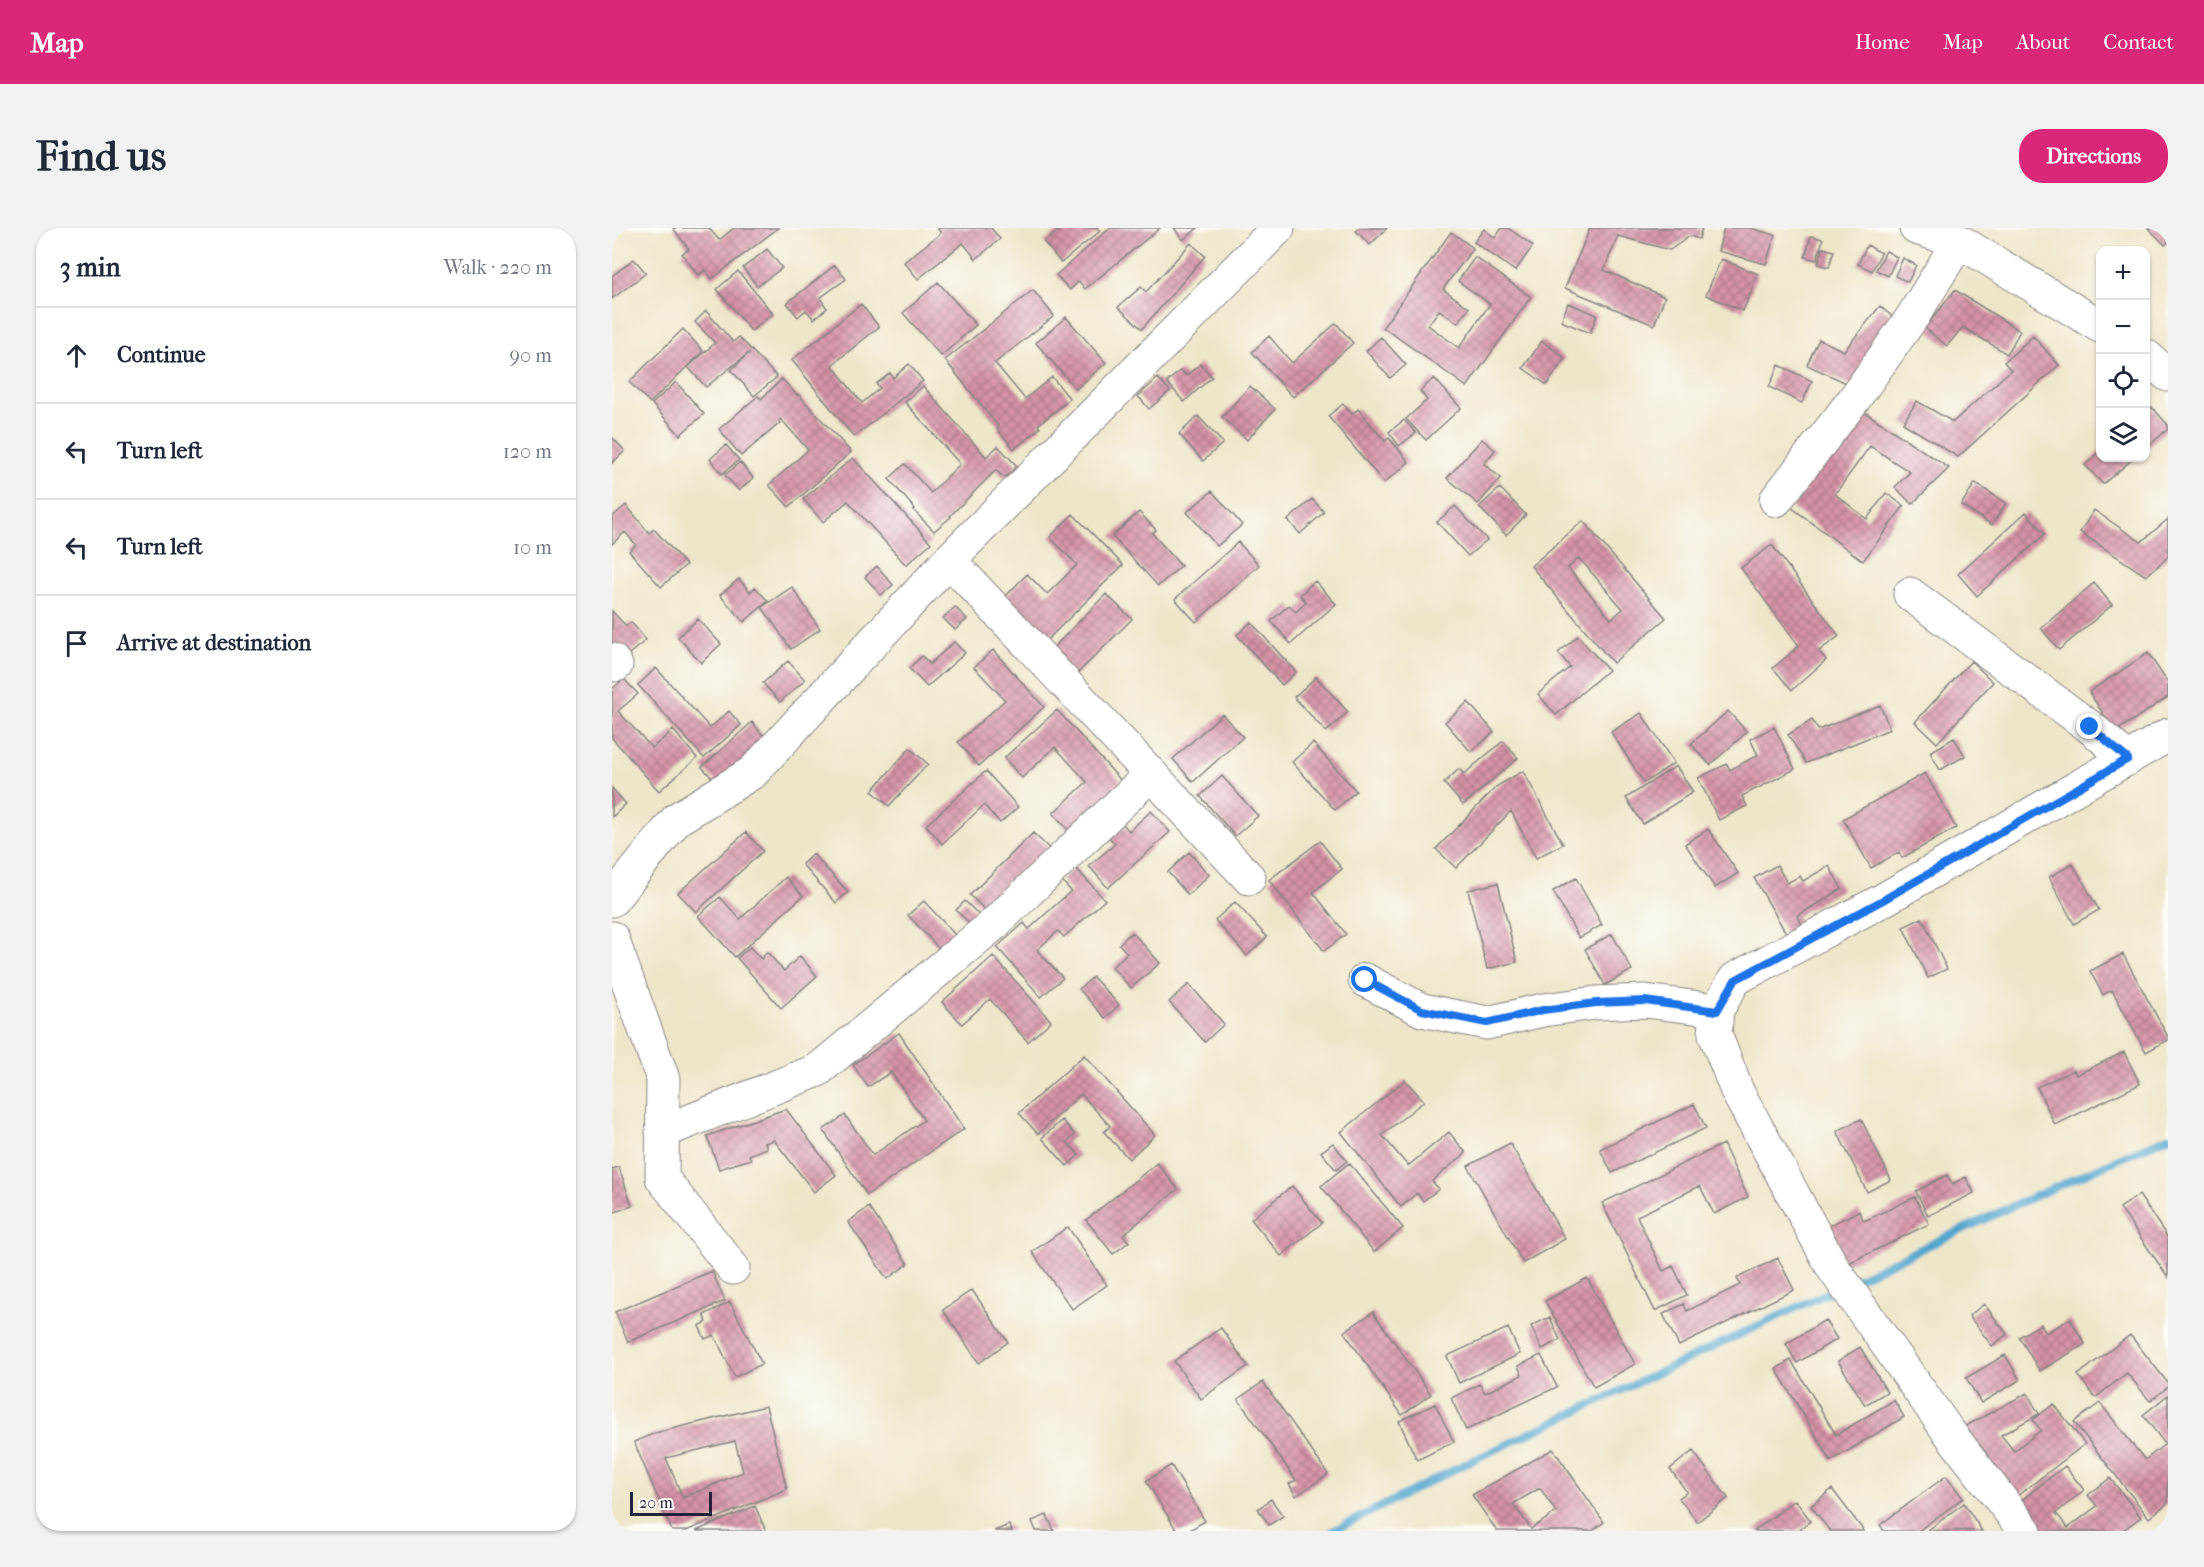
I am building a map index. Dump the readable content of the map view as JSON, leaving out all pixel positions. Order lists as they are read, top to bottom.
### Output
{
  "scale_bar": "20 m",
  "page": {
    "header": "Map",
    "nav": [
      "Home",
      "Map",
      "About",
      "Contact"
    ],
    "buttons": "Directions",
    "title": "Find us",
    "heading": ["3 min", "Walk · 220 m"],
    "map_buttons": ["+", "−"],
    "list": [
      ["Continue", "90 m"],
      ["Turn left", "120 m"],
      ["Turn left", "10 m"],
      "Arrive at destination"
    ],
    "scale": "20 m"
  }
}
